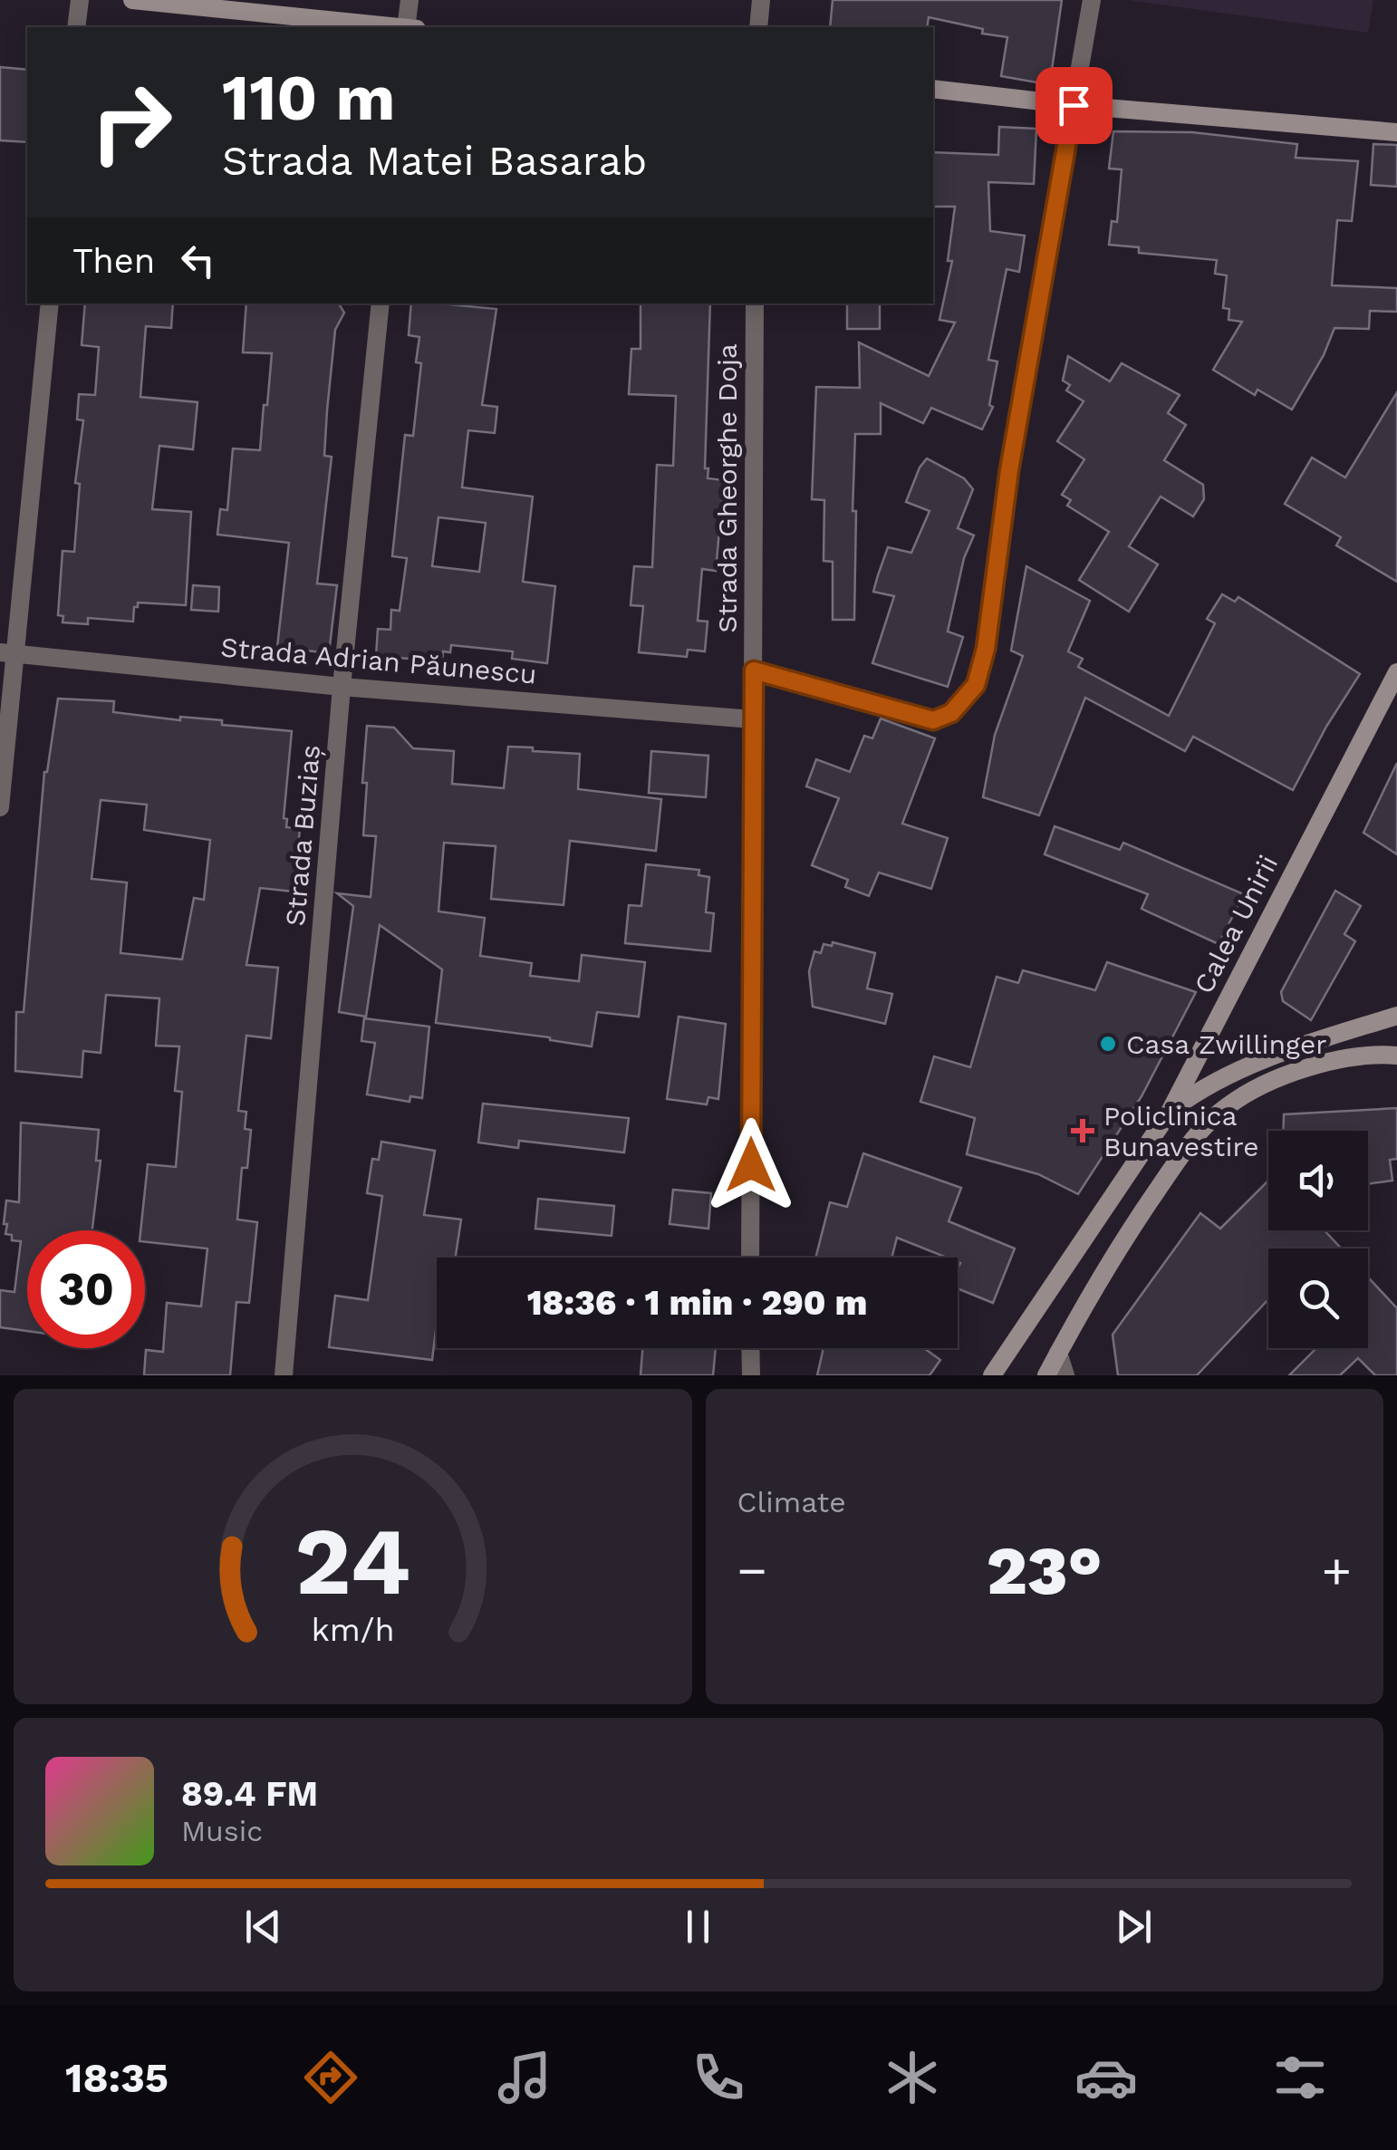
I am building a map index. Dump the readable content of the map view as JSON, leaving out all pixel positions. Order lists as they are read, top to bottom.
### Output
{
  "streets": {
    "street": [
      "Strada Gheorghe Doja",
      "Strada Adrian Păunescu",
      "Strada Buziaș",
      "Calea Unirii"
    ]
  },
  "crossings": [
    ["Strada Gheorghe Doja", "Strada Adrian Păunescu"],
    ["Strada Adrian Păunescu", "Strada Buziaș"]
  ],
  "places": {
    "other": ["Casa Zwillinger"],
    "health": ["Policlinica Bunavestire"]
  },
  "page": {
    "turn": ["110 m", "Strada Matei Basarab"],
    "then": "Then",
    "limit": "30",
    "trip": "18:36 · 1 min · 290 m",
    "tile": "Climate",
    "heat": ["−", "23°", "+"],
    "song": ["89.4 FM", "Music"],
    "tabs": "18:35",
    "gauge": ["24", "km/h"]
  }
}
